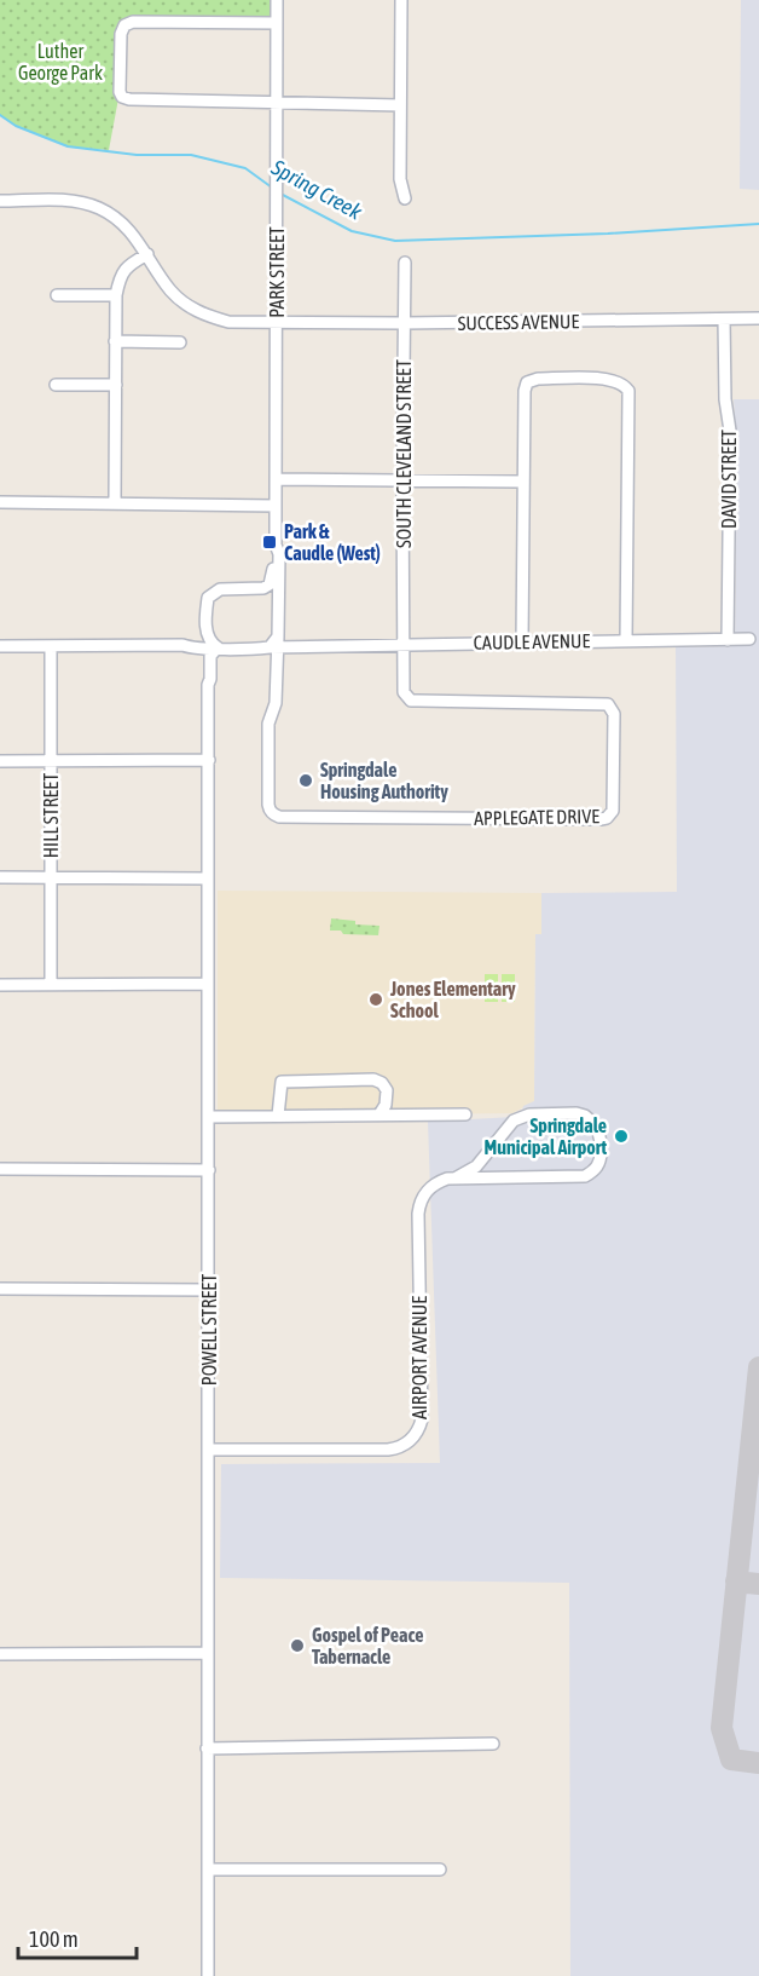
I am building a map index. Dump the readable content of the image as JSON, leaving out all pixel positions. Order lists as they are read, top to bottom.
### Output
{
  "streets": {
    "street": [
      "PARK STREET",
      "SUCCESS AVENUE",
      "SOUTH CLEVELAND STREET",
      "DAVID STREET",
      "CAUDLE AVENUE",
      "HILL STREET",
      "APPLEGATE DRIVE",
      "POWELL STREET",
      "AIRPORT AVENUE"
    ]
  },
  "crossings": [
    ["PARK STREET", "SUCCESS AVENUE"],
    ["PARK STREET", "CAUDLE AVENUE"],
    ["PARK STREET", "APPLEGATE DRIVE"],
    ["PARK STREET", "POWELL STREET"],
    ["SUCCESS AVENUE", "SOUTH CLEVELAND STREET"],
    ["SUCCESS AVENUE", "DAVID STREET"],
    ["SOUTH CLEVELAND STREET", "CAUDLE AVENUE"],
    ["SOUTH CLEVELAND STREET", "APPLEGATE DRIVE"],
    ["DAVID STREET", "CAUDLE AVENUE"],
    ["CAUDLE AVENUE", "APPLEGATE DRIVE"],
    ["CAUDLE AVENUE", "POWELL STREET"],
    ["APPLEGATE DRIVE", "POWELL STREET"],
    ["POWELL STREET", "AIRPORT AVENUE"]
  ],
  "water": ["Spring Creek"],
  "parks": ["Luther George Park"],
  "places": {
    "transit": ["Park & Caudle (West)"],
    "other": [
      "Springdale Housing Authority",
      "Jones Elementary School",
      "Springdale Municipal Airport",
      "Gospel of Peace Tabernacle"
    ]
  },
  "scale_bar": "100 m"
}
